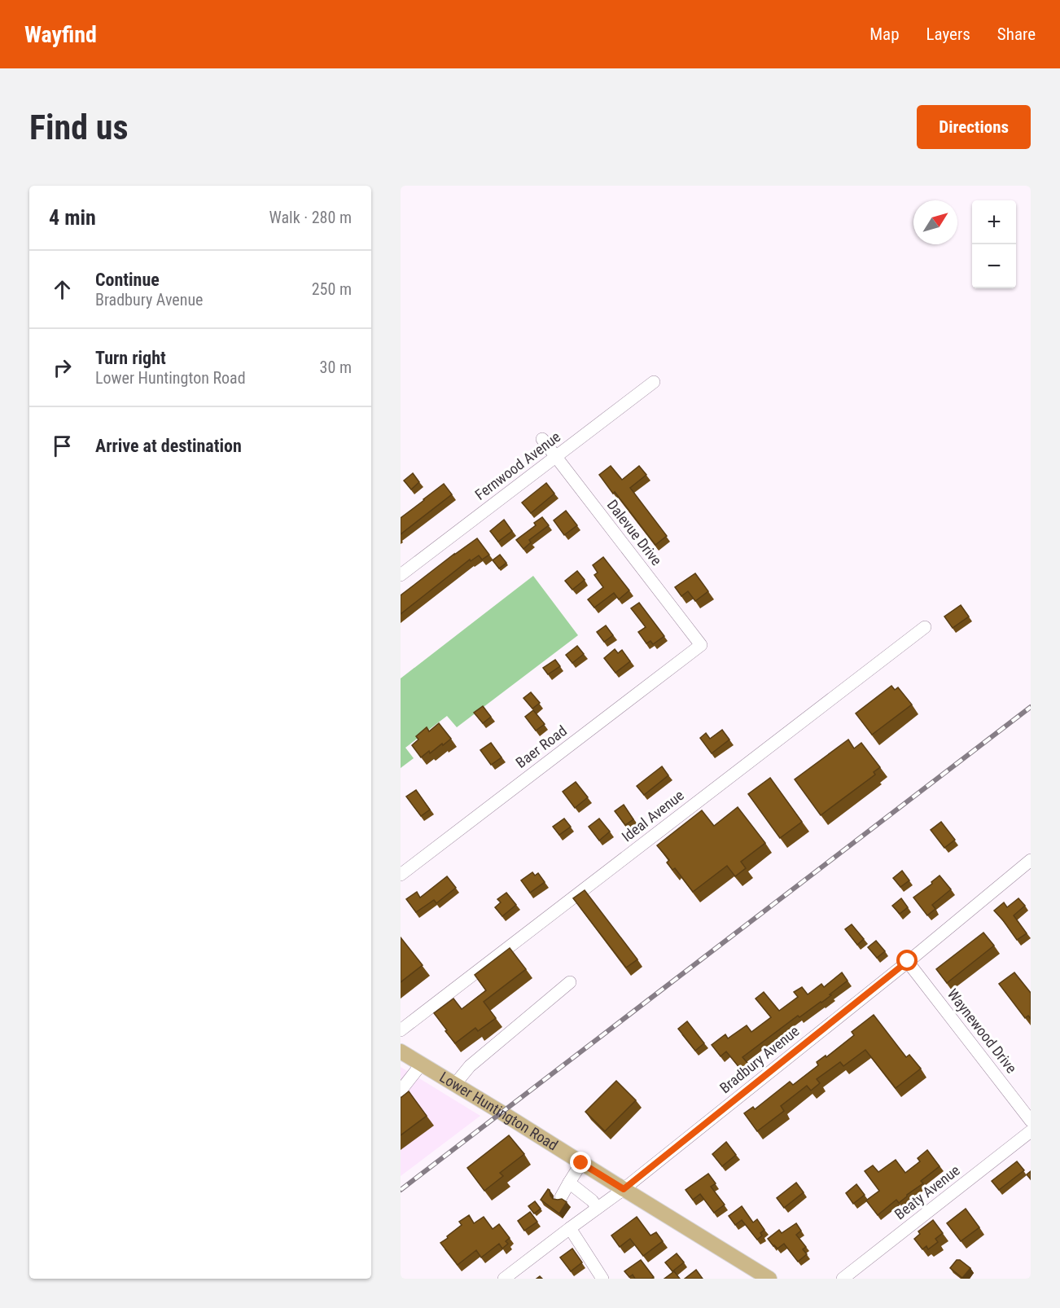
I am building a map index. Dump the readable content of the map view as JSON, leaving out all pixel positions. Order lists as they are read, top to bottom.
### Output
{
  "streets": {
    "main road": ["Lower Huntington Road"],
    "street": [
      "Fernwood Avenue",
      "Dalevue Drive",
      "Baer Road",
      "Ideal Avenue",
      "Waynewood Drive",
      "Bradbury Avenue",
      "Beaty Avenue"
    ]
  },
  "crossings": [
    ["Fernwood Avenue", "Dalevue Drive"],
    ["Dalevue Drive", "Baer Road"],
    ["Waynewood Drive", "Bradbury Avenue"],
    ["Bradbury Avenue", "Lower Huntington Road"]
  ],
  "north": "top right",
  "page": {
    "header": "Wayfind",
    "nav": ["Map", "Layers", "Share"],
    "buttons": "Directions",
    "title": "Find us",
    "heading": ["4 min", "Walk · 280 m"],
    "map_buttons": ["+", "−"],
    "list": [
      ["Continue", "Bradbury Avenue", "250 m"],
      ["Turn right", "Lower Huntington Road", "30 m"],
      "Arrive at destination"
    ]
  }
}
